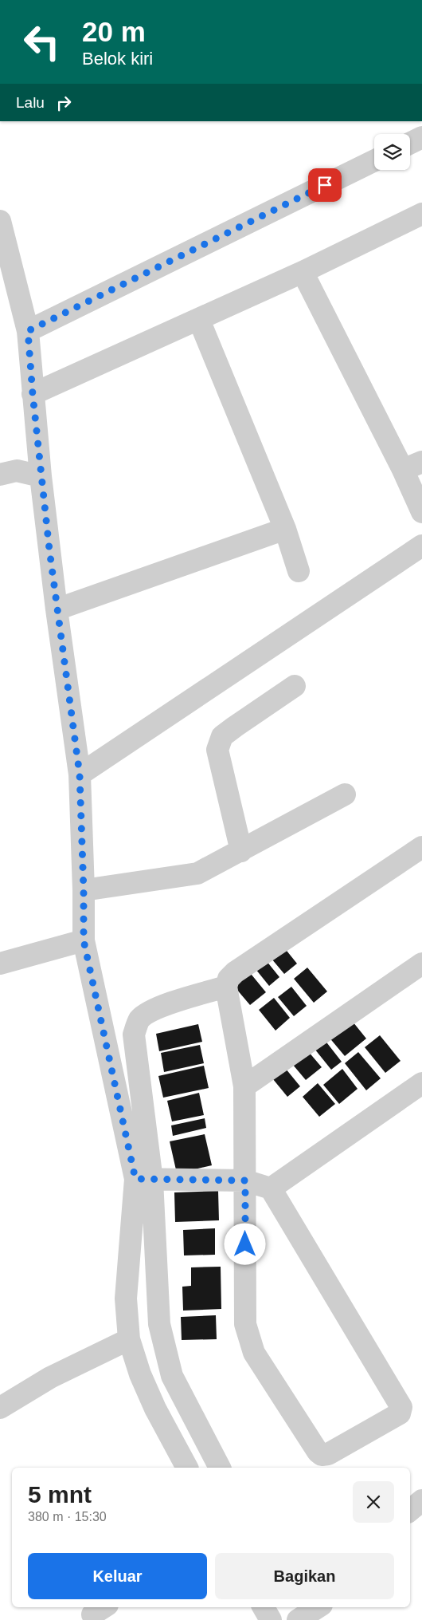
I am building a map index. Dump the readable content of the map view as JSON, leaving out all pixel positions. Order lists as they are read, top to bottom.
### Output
{
  "page": {
    "turn": ["20 m", "Belok kiri"],
    "then": "Lalu",
    "heading": ["5 mnt", "380 m · 15:30"],
    "buttons": ["Keluar", "Bagikan"]
  }
}
